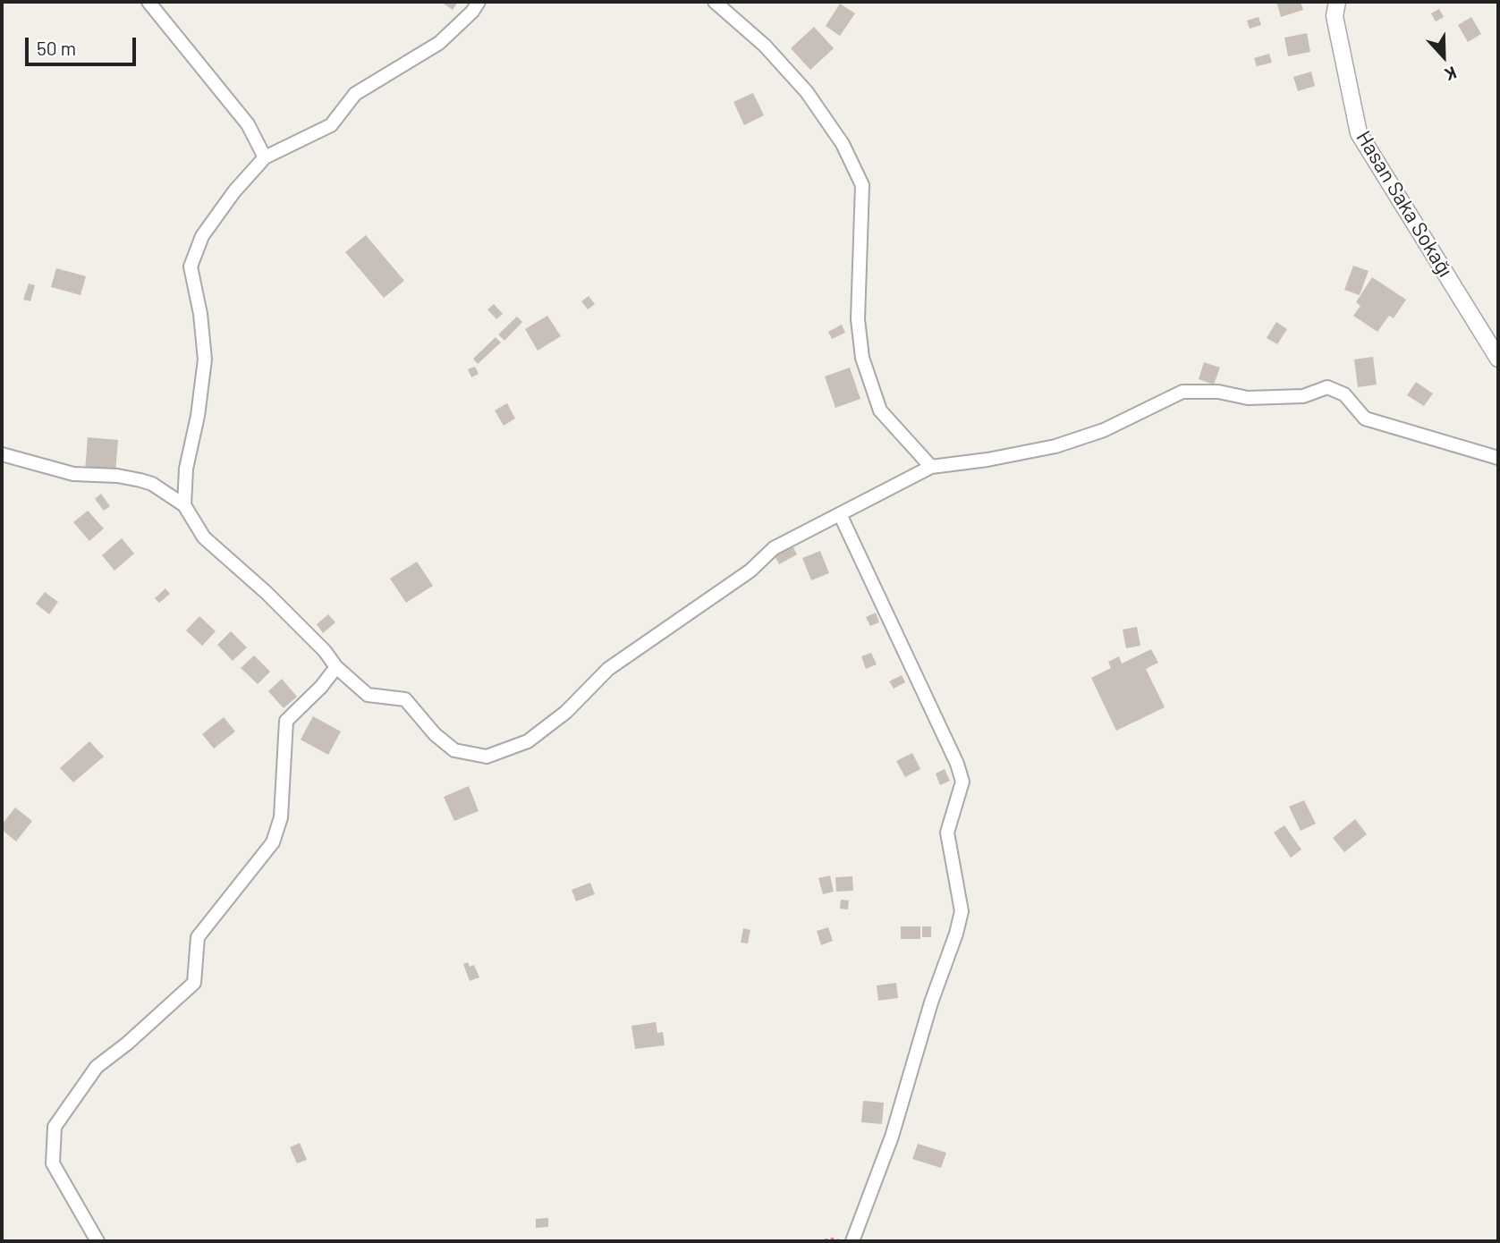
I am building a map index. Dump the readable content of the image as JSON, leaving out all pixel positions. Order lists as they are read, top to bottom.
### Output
{
  "streets": {
    "street": ["Hasan Saka Sokağı"]
  },
  "scale_bar": "50 m",
  "north": "bottom"
}
